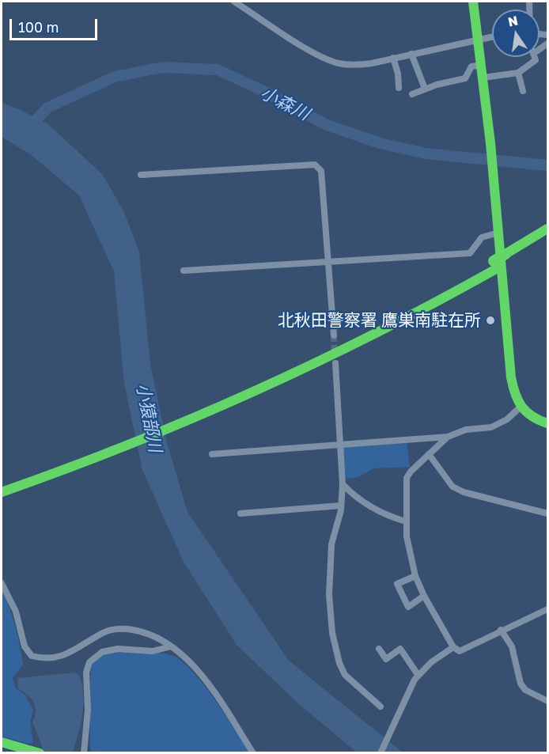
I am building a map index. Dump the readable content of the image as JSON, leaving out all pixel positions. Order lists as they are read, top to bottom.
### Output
{
  "water": ["小森川", "小猿部川"],
  "places": ["北秋田警察署 鷹巣南駐在所"],
  "scale_bar": "100 m",
  "north": "top"
}
